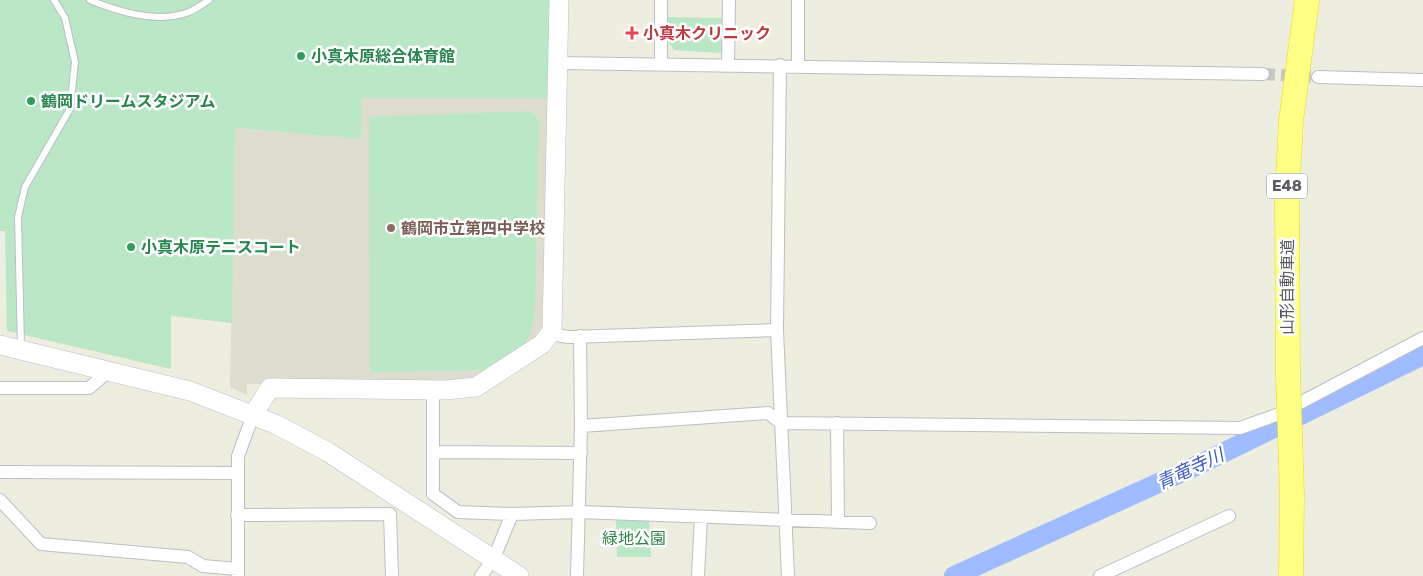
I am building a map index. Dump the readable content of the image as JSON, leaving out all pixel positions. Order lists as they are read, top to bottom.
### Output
{
  "streets": {
    "highway": ["E48", "山形自動車道"]
  },
  "water": ["青竜寺川"],
  "parks": ["緑地公園"],
  "places": {
    "health": ["小真木クリニック"],
    "other": [
      "小真木原総合体育館",
      "鶴岡ドリームスタジアム",
      "鶴岡市立第四中学校",
      "小真木原テニスコート"
    ]
  }
}
